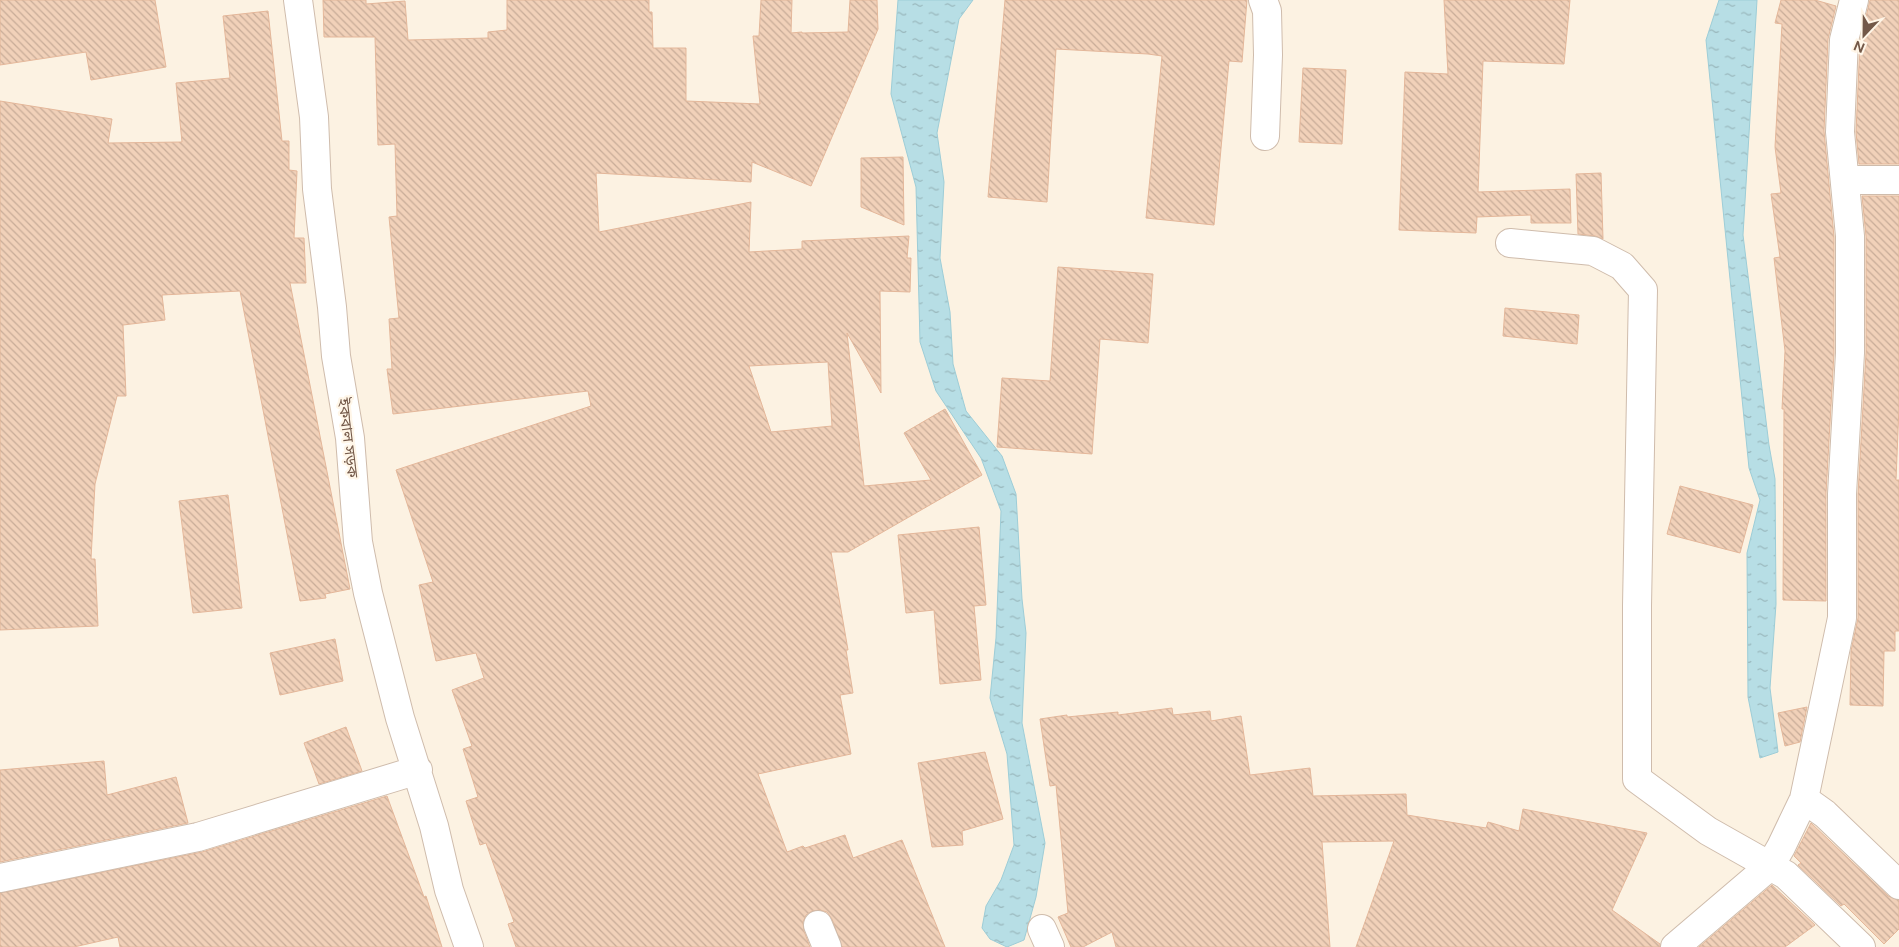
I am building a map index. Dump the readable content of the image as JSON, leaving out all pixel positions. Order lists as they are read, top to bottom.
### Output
{
  "streets": {
    "street": ["ইকবাল সড়ক"]
  },
  "north": "bottom"
}
